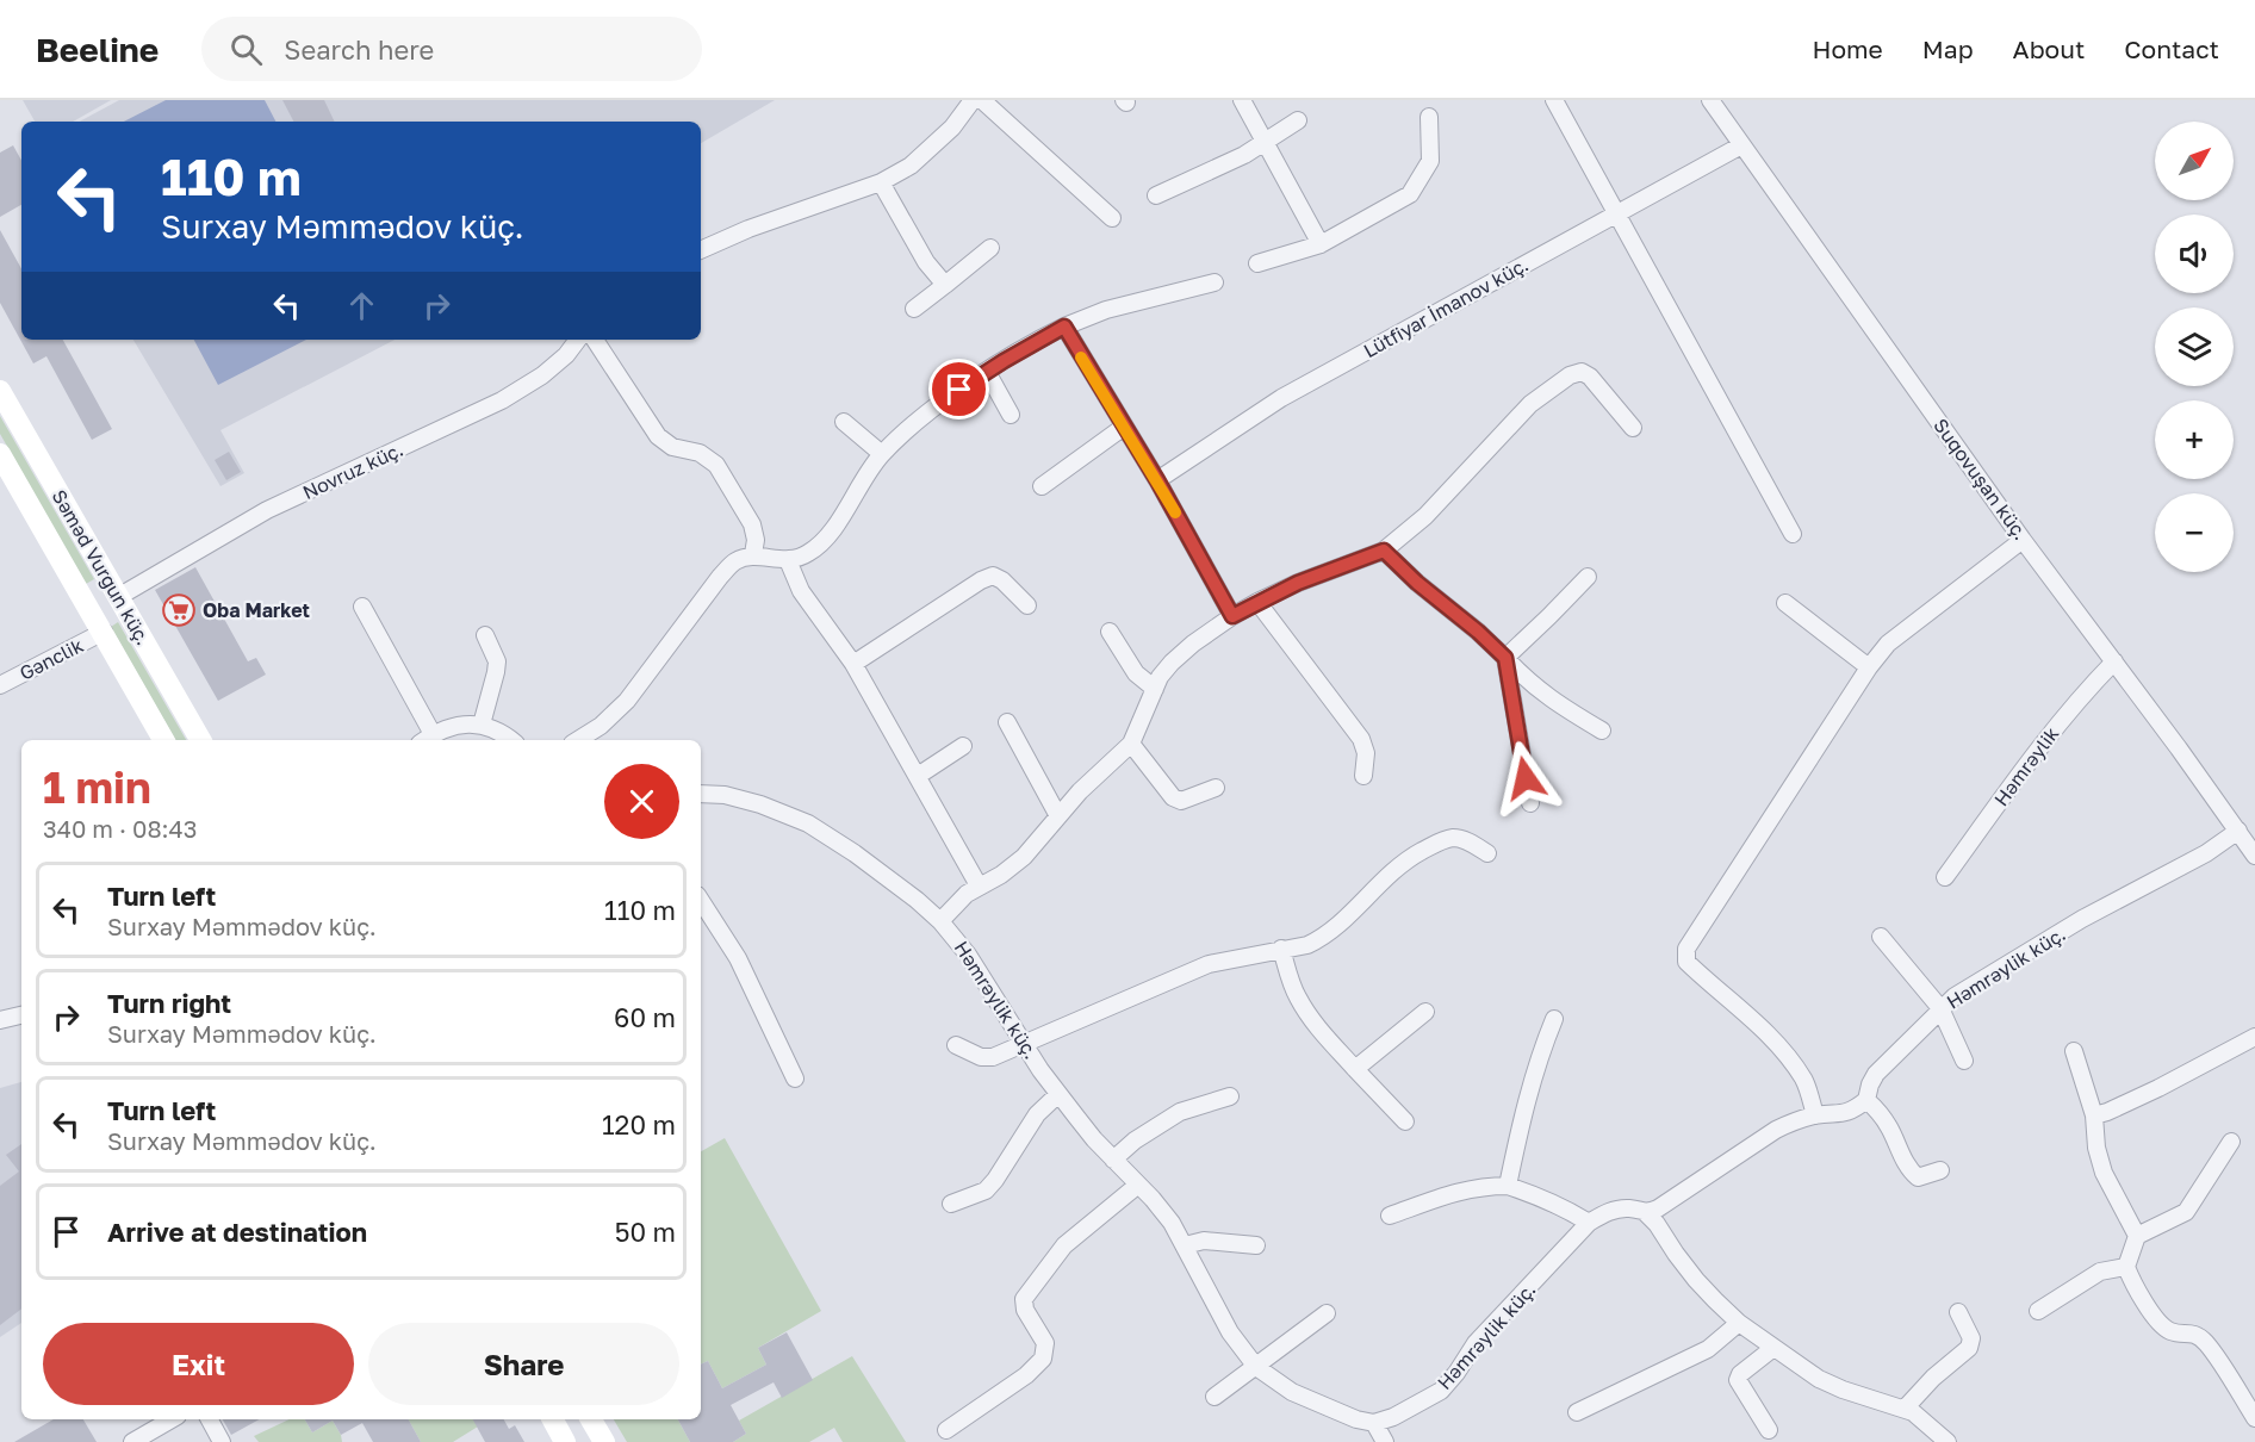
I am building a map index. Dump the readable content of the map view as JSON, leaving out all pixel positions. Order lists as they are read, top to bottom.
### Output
{
  "streets": {
    "main road": ["Səməd Vurğun küç."],
    "street": [
      "Lütfiyar İmanov küç.",
      "Novruz küç.",
      "Suqovuşan küç.",
      "Gənclik",
      "Həmrəylik",
      "Həmrəylik küç."
    ]
  },
  "crossings": [
    ["Lütfiyar İmanov küç.", "Suqovuşan küç."],
    ["Novruz küç.", "Səməd Vurğun küç."],
    ["Suqovuşan küç.", "Həmrəylik"],
    ["Suqovuşan küç.", "Həmrəylik küç."],
    ["Səməd Vurğun küç.", "Gənclik"]
  ],
  "places": {
    "supermarket": ["Oba Market"]
  },
  "north": "top right",
  "page": {
    "header": "Beeline",
    "search": "Search here",
    "nav": [
      "Home",
      "Map",
      "About",
      "Contact"
    ],
    "map_buttons": ["+", "−"],
    "turn": ["110 m", "Surxay Məmmədov küç."],
    "heading": ["1 min", "340 m · 08:43"],
    "list": [
      {
        "name": "Turn left",
        "note": "Surxay Məmmədov küç.",
        "value": "110 m"
      },
      {
        "name": "Turn right",
        "note": "Surxay Məmmədov küç.",
        "value": "60 m"
      },
      {
        "name": "Turn left",
        "note": "Surxay Məmmədov küç.",
        "value": "120 m"
      },
      {
        "name": "Arrive at destination",
        "value": "50 m"
      }
    ],
    "buttons": ["Exit", "Share"]
  }
}
